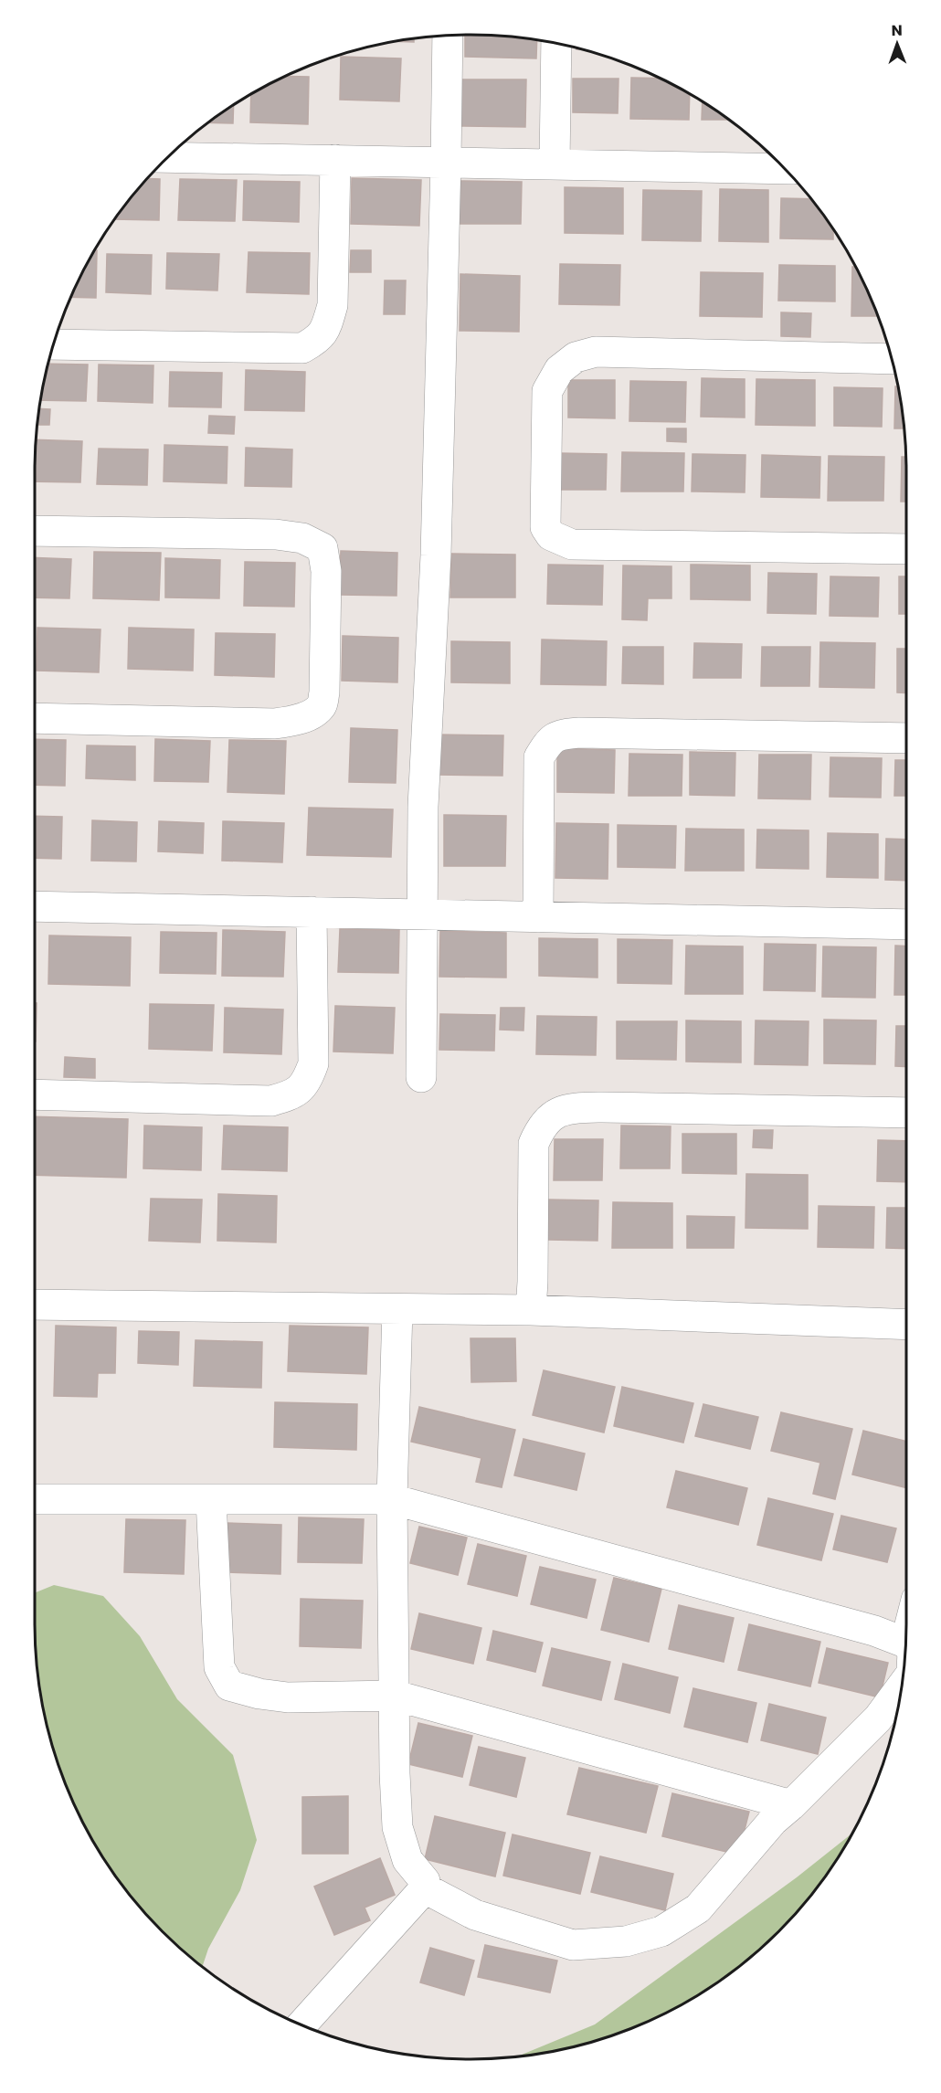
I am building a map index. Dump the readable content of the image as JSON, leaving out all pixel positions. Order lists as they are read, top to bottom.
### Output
{
  "north": "top"
}
